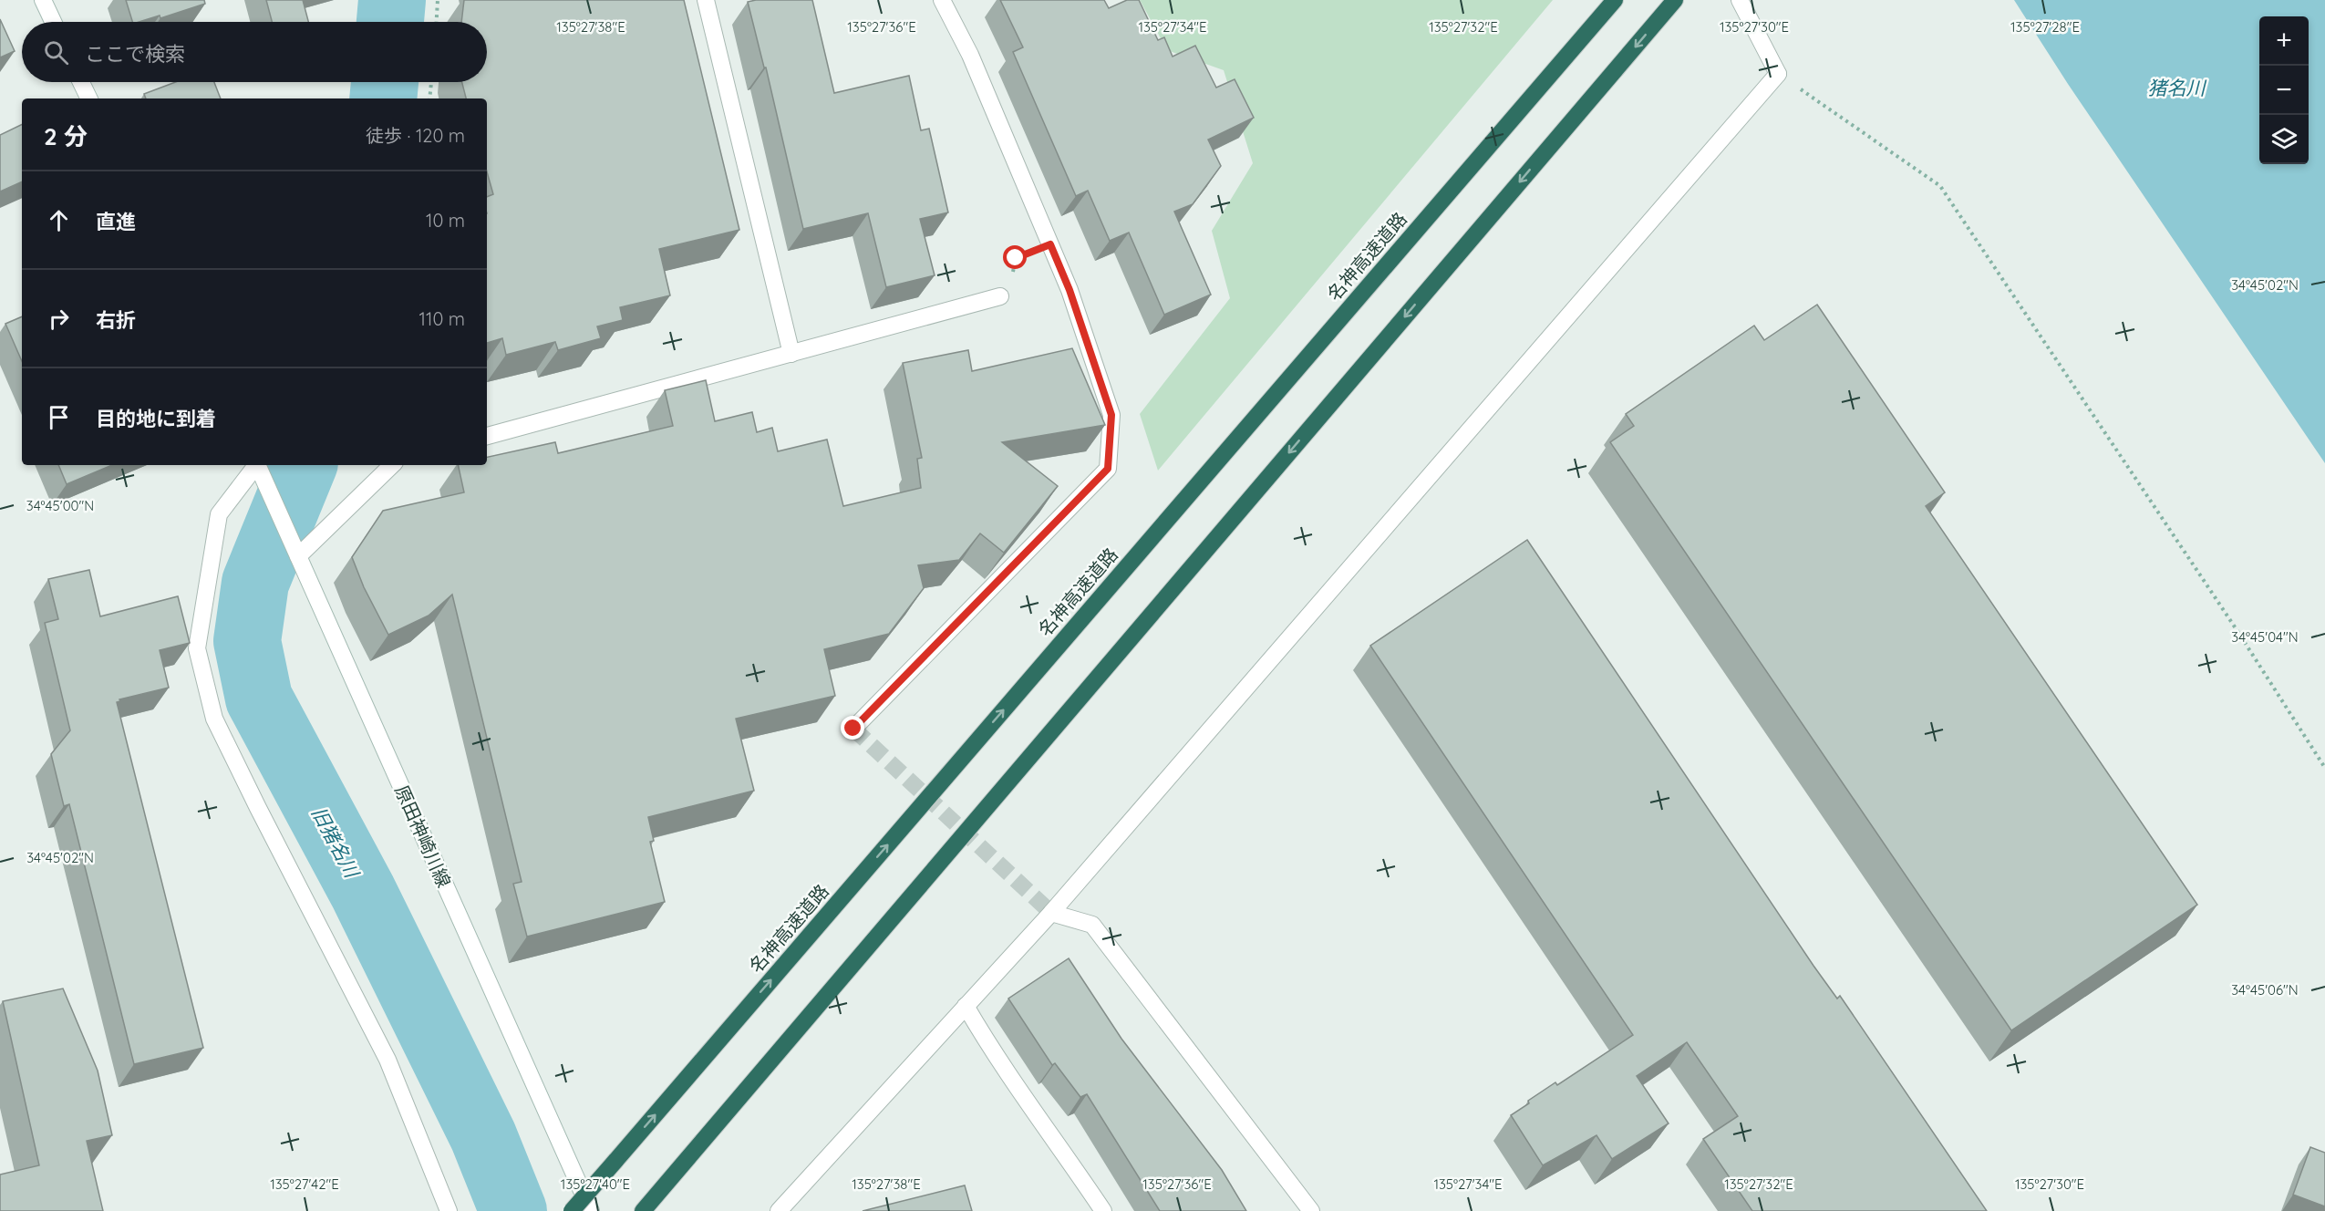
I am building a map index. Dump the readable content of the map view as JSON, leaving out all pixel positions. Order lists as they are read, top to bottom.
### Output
{
  "streets": {
    "highway": ["名神高速道路"],
    "street": ["原田神崎川線"]
  },
  "water": ["猪名川", "旧猪名川"],
  "page": {
    "map_buttons": ["+", "−"],
    "search": "ここで検索",
    "heading": ["2 分", "徒歩 · 120 m"],
    "list": [
      ["直進", "10 m"],
      ["右折", "110 m"],
      "目的地に到着"
    ]
  },
  "coordinates": [
    "135°27'38\"E",
    "135°27'36\"E",
    "135°27'34\"E",
    "135°27'32\"E",
    "135°27'30\"E",
    "135°27'28\"E",
    "34°45'02\"N",
    "34°45'00\"N",
    "34°45'04\"N",
    "34°45'06\"N",
    "135°27'42\"E",
    "135°27'40\"E"
  ]
}
